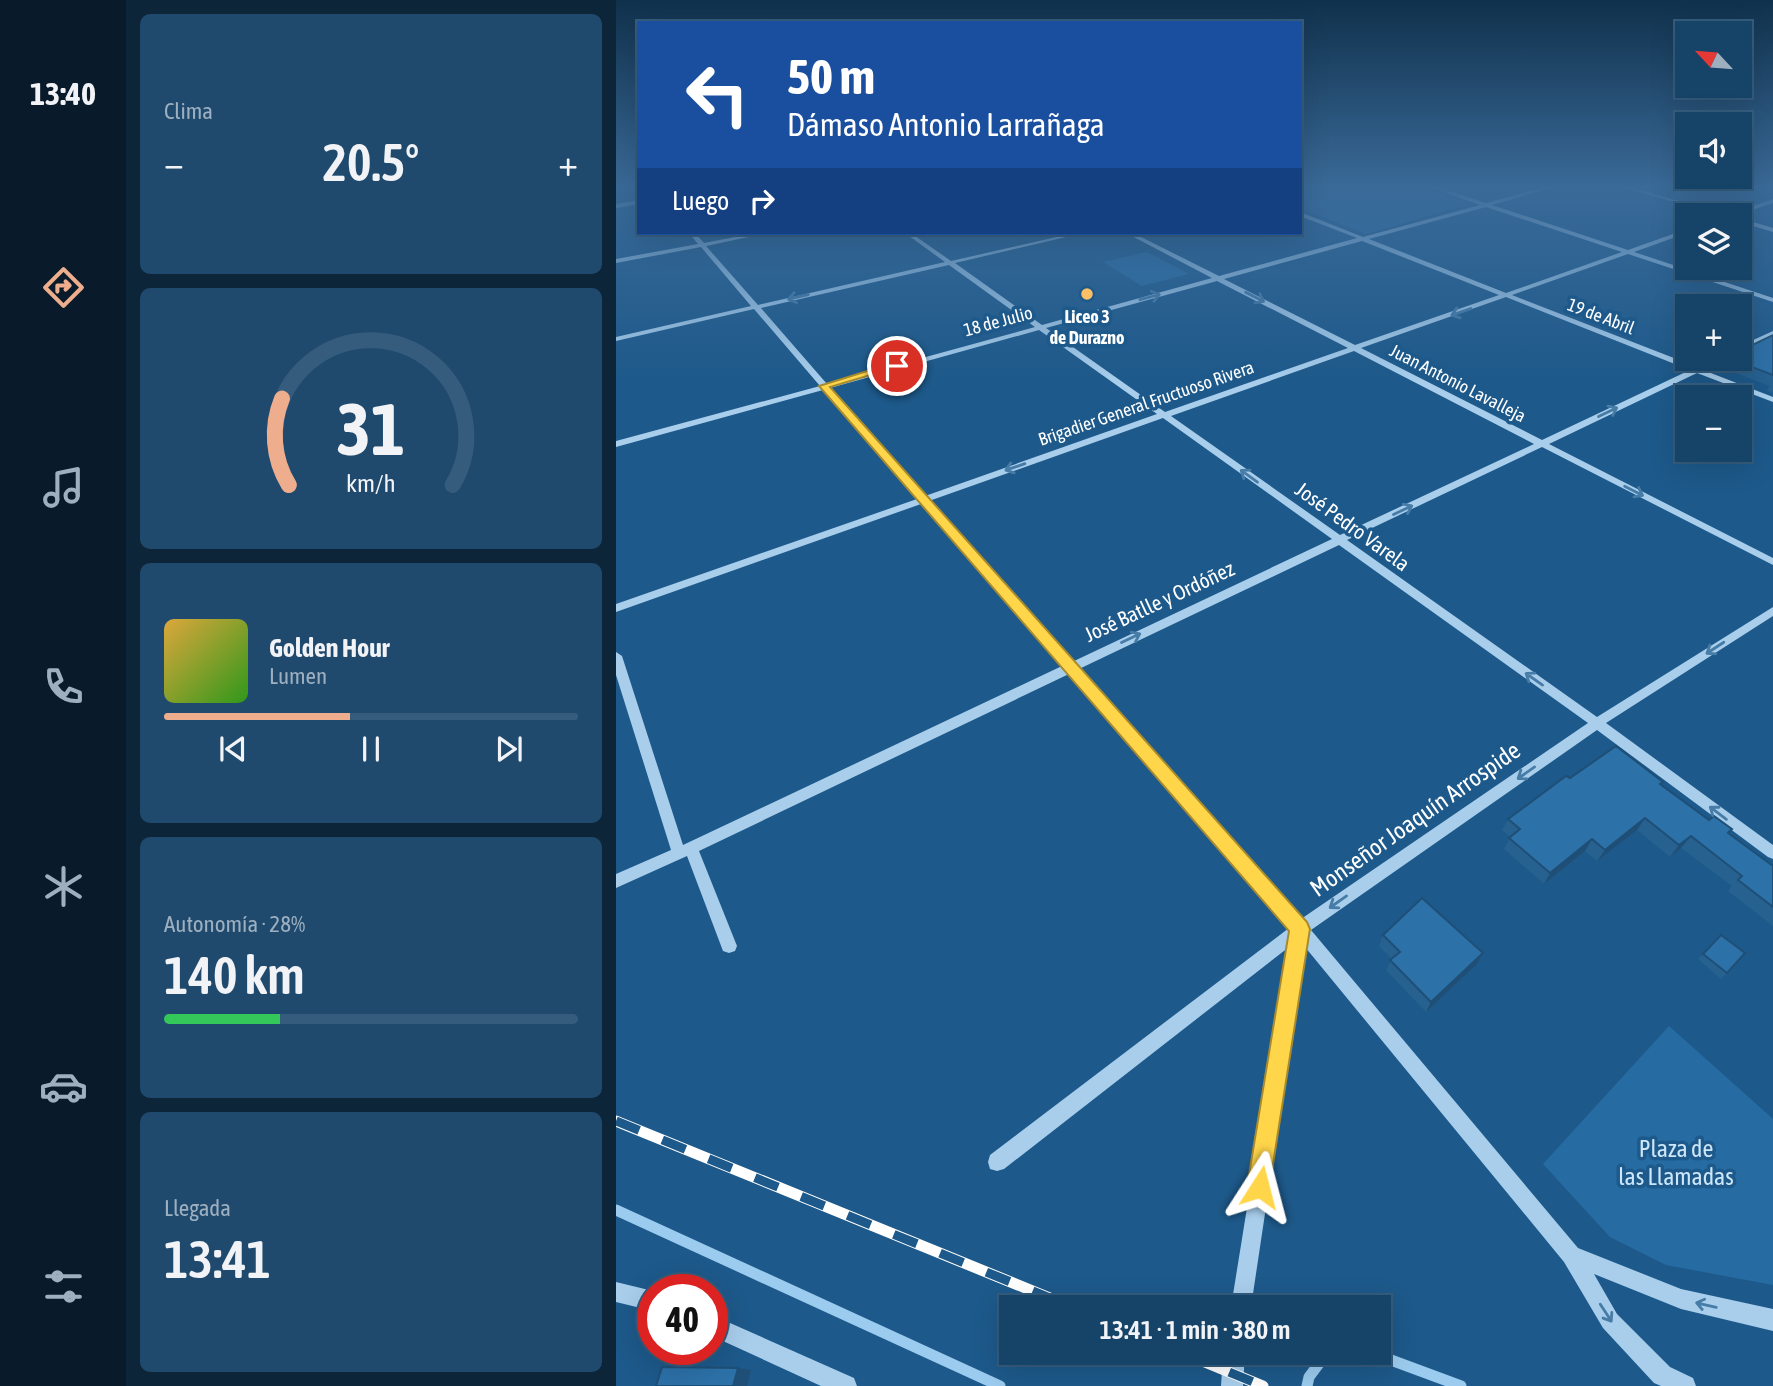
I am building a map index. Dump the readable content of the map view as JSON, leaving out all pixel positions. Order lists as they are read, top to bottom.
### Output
{
  "streets": {
    "street": [
      "19 de Abril",
      "18 de Julio",
      "Juan Antonio Lavalleja",
      "Brigadier General Fructuoso Rivera",
      "José Pedro Varela",
      "José Batlle y Ordóñez",
      "Monseñor Joaquín Arrospide"
    ]
  },
  "crossings": [
    ["19 de Abril", "Brigadier General Fructuoso Rivera"],
    ["18 de Julio", "Juan Antonio Lavalleja"],
    ["18 de Julio", "José Pedro Varela"],
    ["Juan Antonio Lavalleja", "Brigadier General Fructuoso Rivera"],
    ["Juan Antonio Lavalleja", "José Batlle y Ordóñez"],
    ["Brigadier General Fructuoso Rivera", "José Pedro Varela"],
    ["José Pedro Varela", "José Batlle y Ordóñez"],
    ["José Pedro Varela", "Monseñor Joaquín Arrospide"]
  ],
  "one_way": [
    "Juan Antonio Lavalleja",
    "Brigadier General Fructuoso Rivera",
    "José Pedro Varela",
    "José Batlle y Ordóñez",
    "Monseñor Joaquín Arrospide"
  ],
  "parks": ["Plaza de las Llamadas"],
  "places": ["Liceo 3 de Durazno"],
  "north": "top left",
  "page": {
    "tabs": "13:40",
    "tile": [
      "Clima",
      ["Autonomía · 28%", "140 km"],
      ["Llegada", "13:41"]
    ],
    "map_buttons": ["+", "−"],
    "turn": ["50 m", "Dámaso Antonio Larrañaga"],
    "heat": ["−", "20.5°", "+"],
    "then": "Luego",
    "song": ["Golden Hour", "Lumen"],
    "limit": "40",
    "trip": "13:41 · 1 min · 380 m",
    "gauge": ["31", "km/h"]
  }
}
